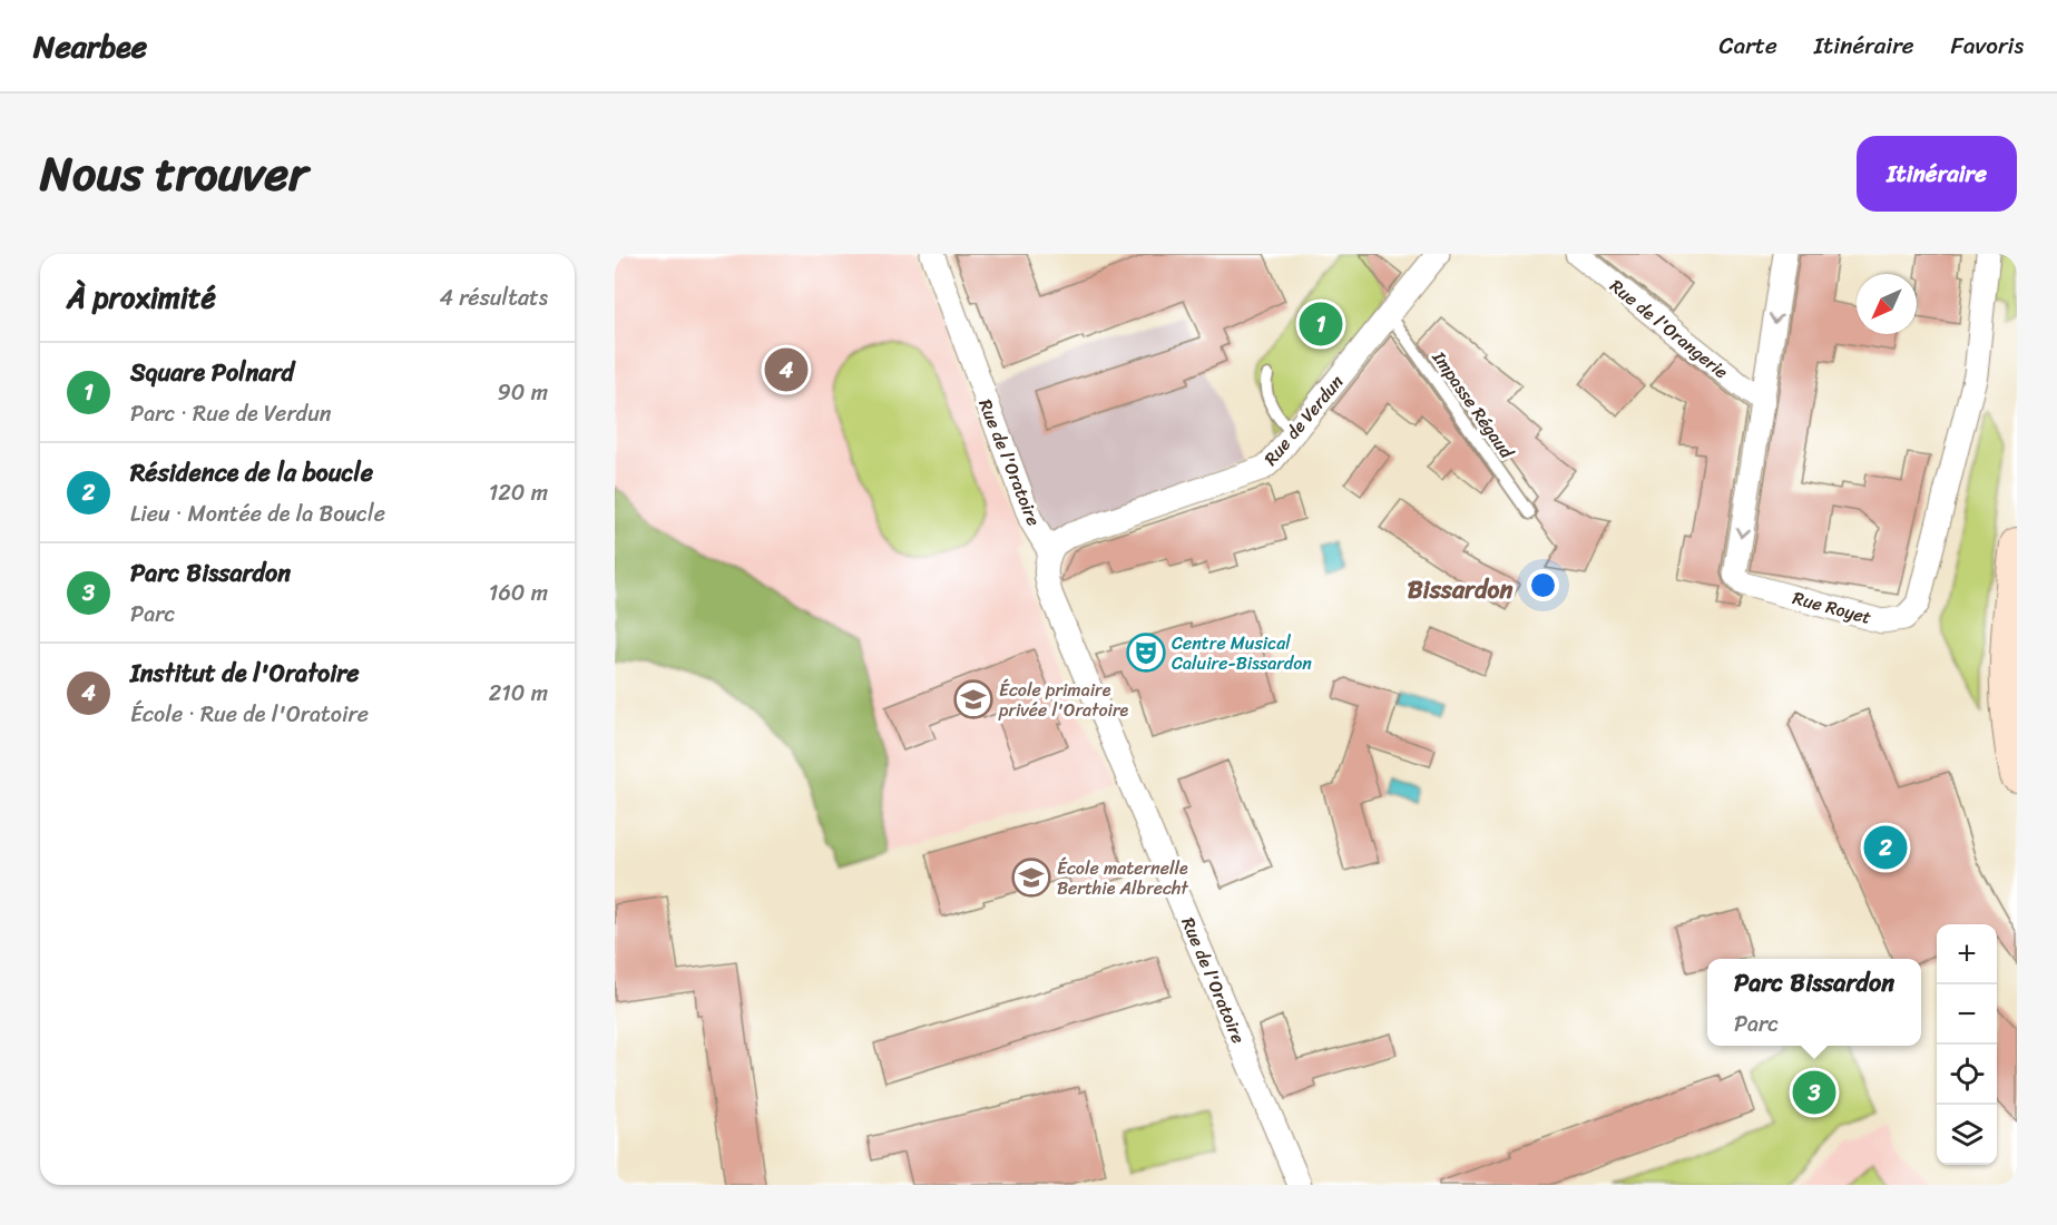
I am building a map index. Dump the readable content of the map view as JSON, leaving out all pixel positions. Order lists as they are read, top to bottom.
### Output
{
  "streets": {
    "street": [
      "Rue de l'Orangerie",
      "Rue de Verdun",
      "Rue de l'Oratoire",
      "Rue Royet"
    ],
    "lane": ["Impasse Régaud"]
  },
  "crossings": [
    ["Rue de l'Orangerie", "Rue Royet"],
    ["Impasse Régaud", "Rue de Verdun"],
    ["Rue de Verdun", "Rue de l'Oratoire"]
  ],
  "districts": ["Bissardon"],
  "places": {
    "theatre": ["Centre Musical Caluire-Bissardon"],
    "school or university": ["École primaire privée l'Oratoire", "École maternelle Berthie Albrecht"]
  },
  "north": "bottom left",
  "page": {
    "header": "Nearbee",
    "nav": ["Carte", "Itinéraire", "Favoris"],
    "title": "Nous trouver",
    "buttons": "Itinéraire",
    "heading": ["À proximité", "4 résultats"],
    "pins": [
      "1",
      "4",
      "2",
      "3"
    ],
    "list": [
      {
        "mark": "1",
        "name": "Square Polnard",
        "note": "Parc · Rue de Verdun",
        "value": "90 m"
      },
      {
        "mark": "2",
        "name": "Résidence de la boucle",
        "note": "Lieu · Montée de la Boucle",
        "value": "120 m"
      },
      {
        "mark": "3",
        "name": "Parc Bissardon",
        "note": "Parc",
        "value": "160 m"
      },
      {
        "mark": "4",
        "name": "Institut de l'Oratoire",
        "note": "École · Rue de l'Oratoire",
        "value": "210 m"
      }
    ],
    "map_buttons": ["+", "−"],
    "popup": ["Parc Bissardon", "Parc"]
  }
}
